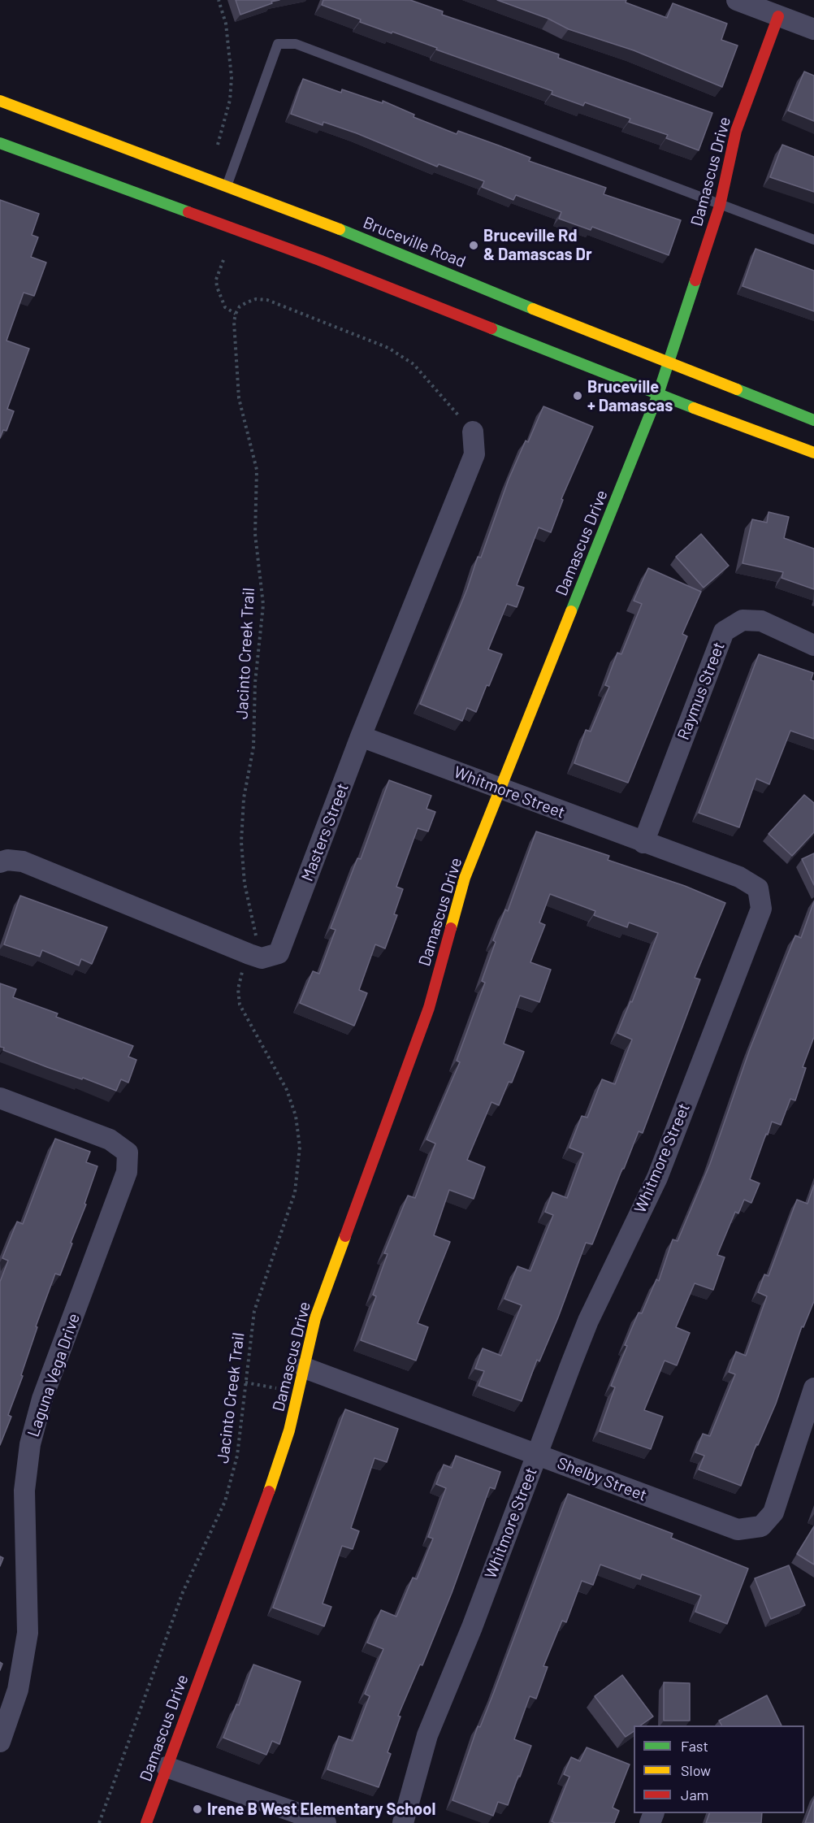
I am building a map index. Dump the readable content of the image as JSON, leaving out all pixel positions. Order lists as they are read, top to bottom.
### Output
{
  "streets": {
    "street": [
      "Damascus Drive",
      "Bruceville Road",
      "Raymus Street",
      "Whitmore Street",
      "Masters Street",
      "Laguna Vega Drive",
      "Shelby Street"
    ],
    "path": ["Jacinto Creek Trail"]
  },
  "crossings": [
    ["Damascus Drive", "Bruceville Road"],
    ["Damascus Drive", "Whitmore Street"],
    ["Damascus Drive", "Shelby Street"],
    ["Raymus Street", "Whitmore Street"],
    ["Whitmore Street", "Masters Street"],
    ["Whitmore Street", "Shelby Street"]
  ],
  "places": ["Bruceville Rd & Damascas Dr", "Bruceville + Damascas", "Irene B West Elementary School"],
  "legend": ["Fast", "Slow", "Jam"]
}
